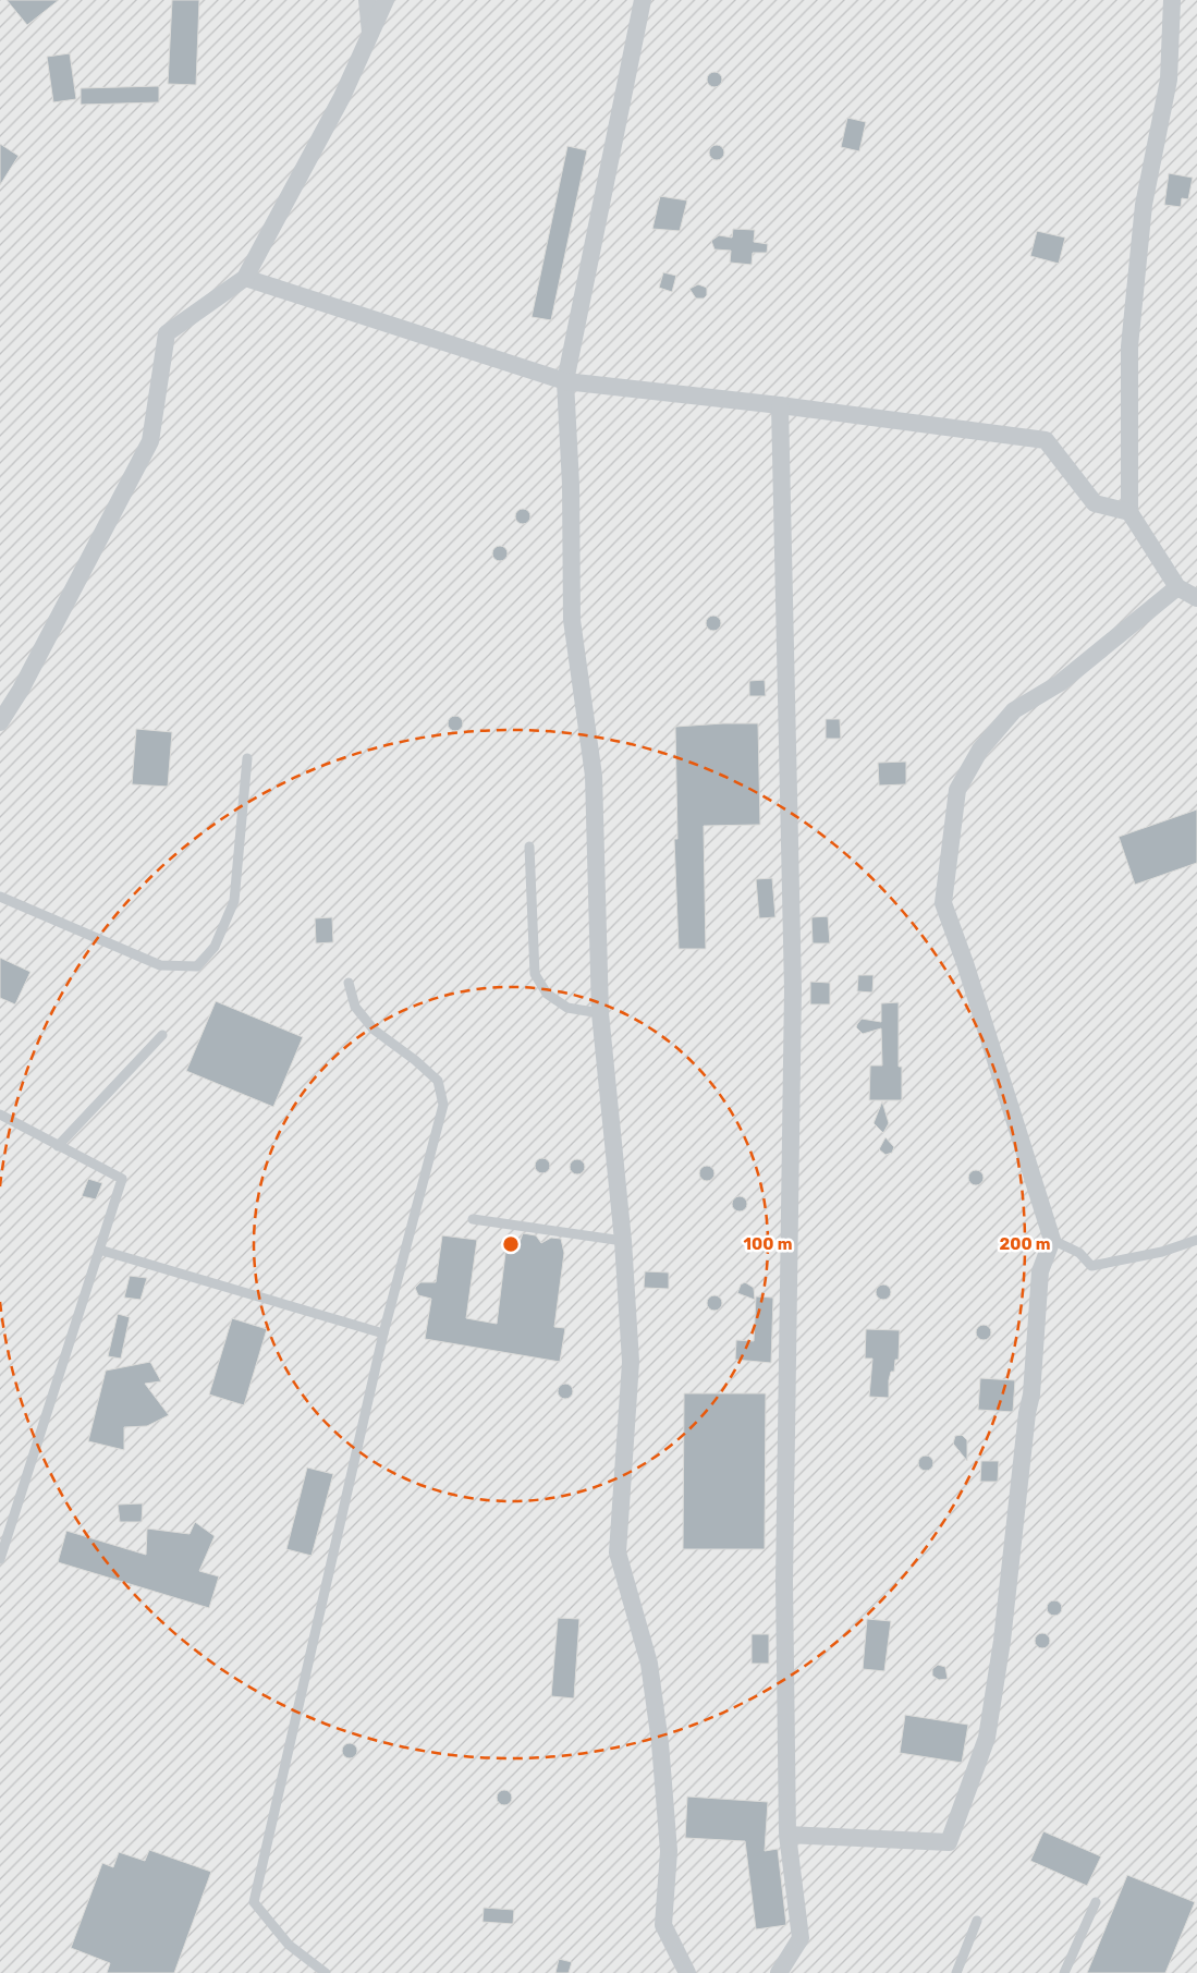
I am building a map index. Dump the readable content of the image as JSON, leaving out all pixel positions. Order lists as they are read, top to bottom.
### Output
{
  "rings": ["100 m", "200 m"]
}
